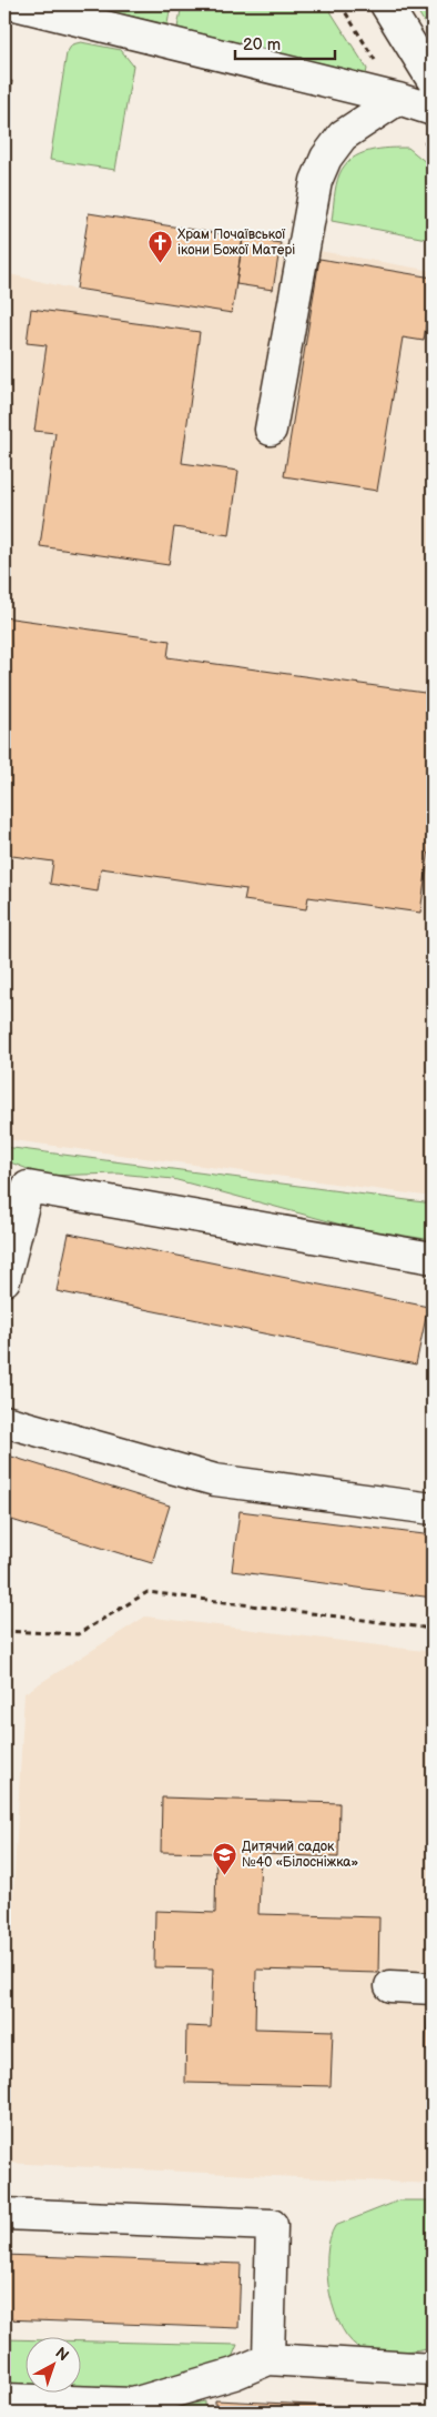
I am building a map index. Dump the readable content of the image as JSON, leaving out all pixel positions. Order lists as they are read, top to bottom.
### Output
{
  "places": {
    "church": ["Храм Почаївської ікони Божої Матері"],
    "school or university": ["Дитячий садок №40 «Білосніжка»"]
  },
  "scale_bar": "20 m",
  "north": "top right"
}
